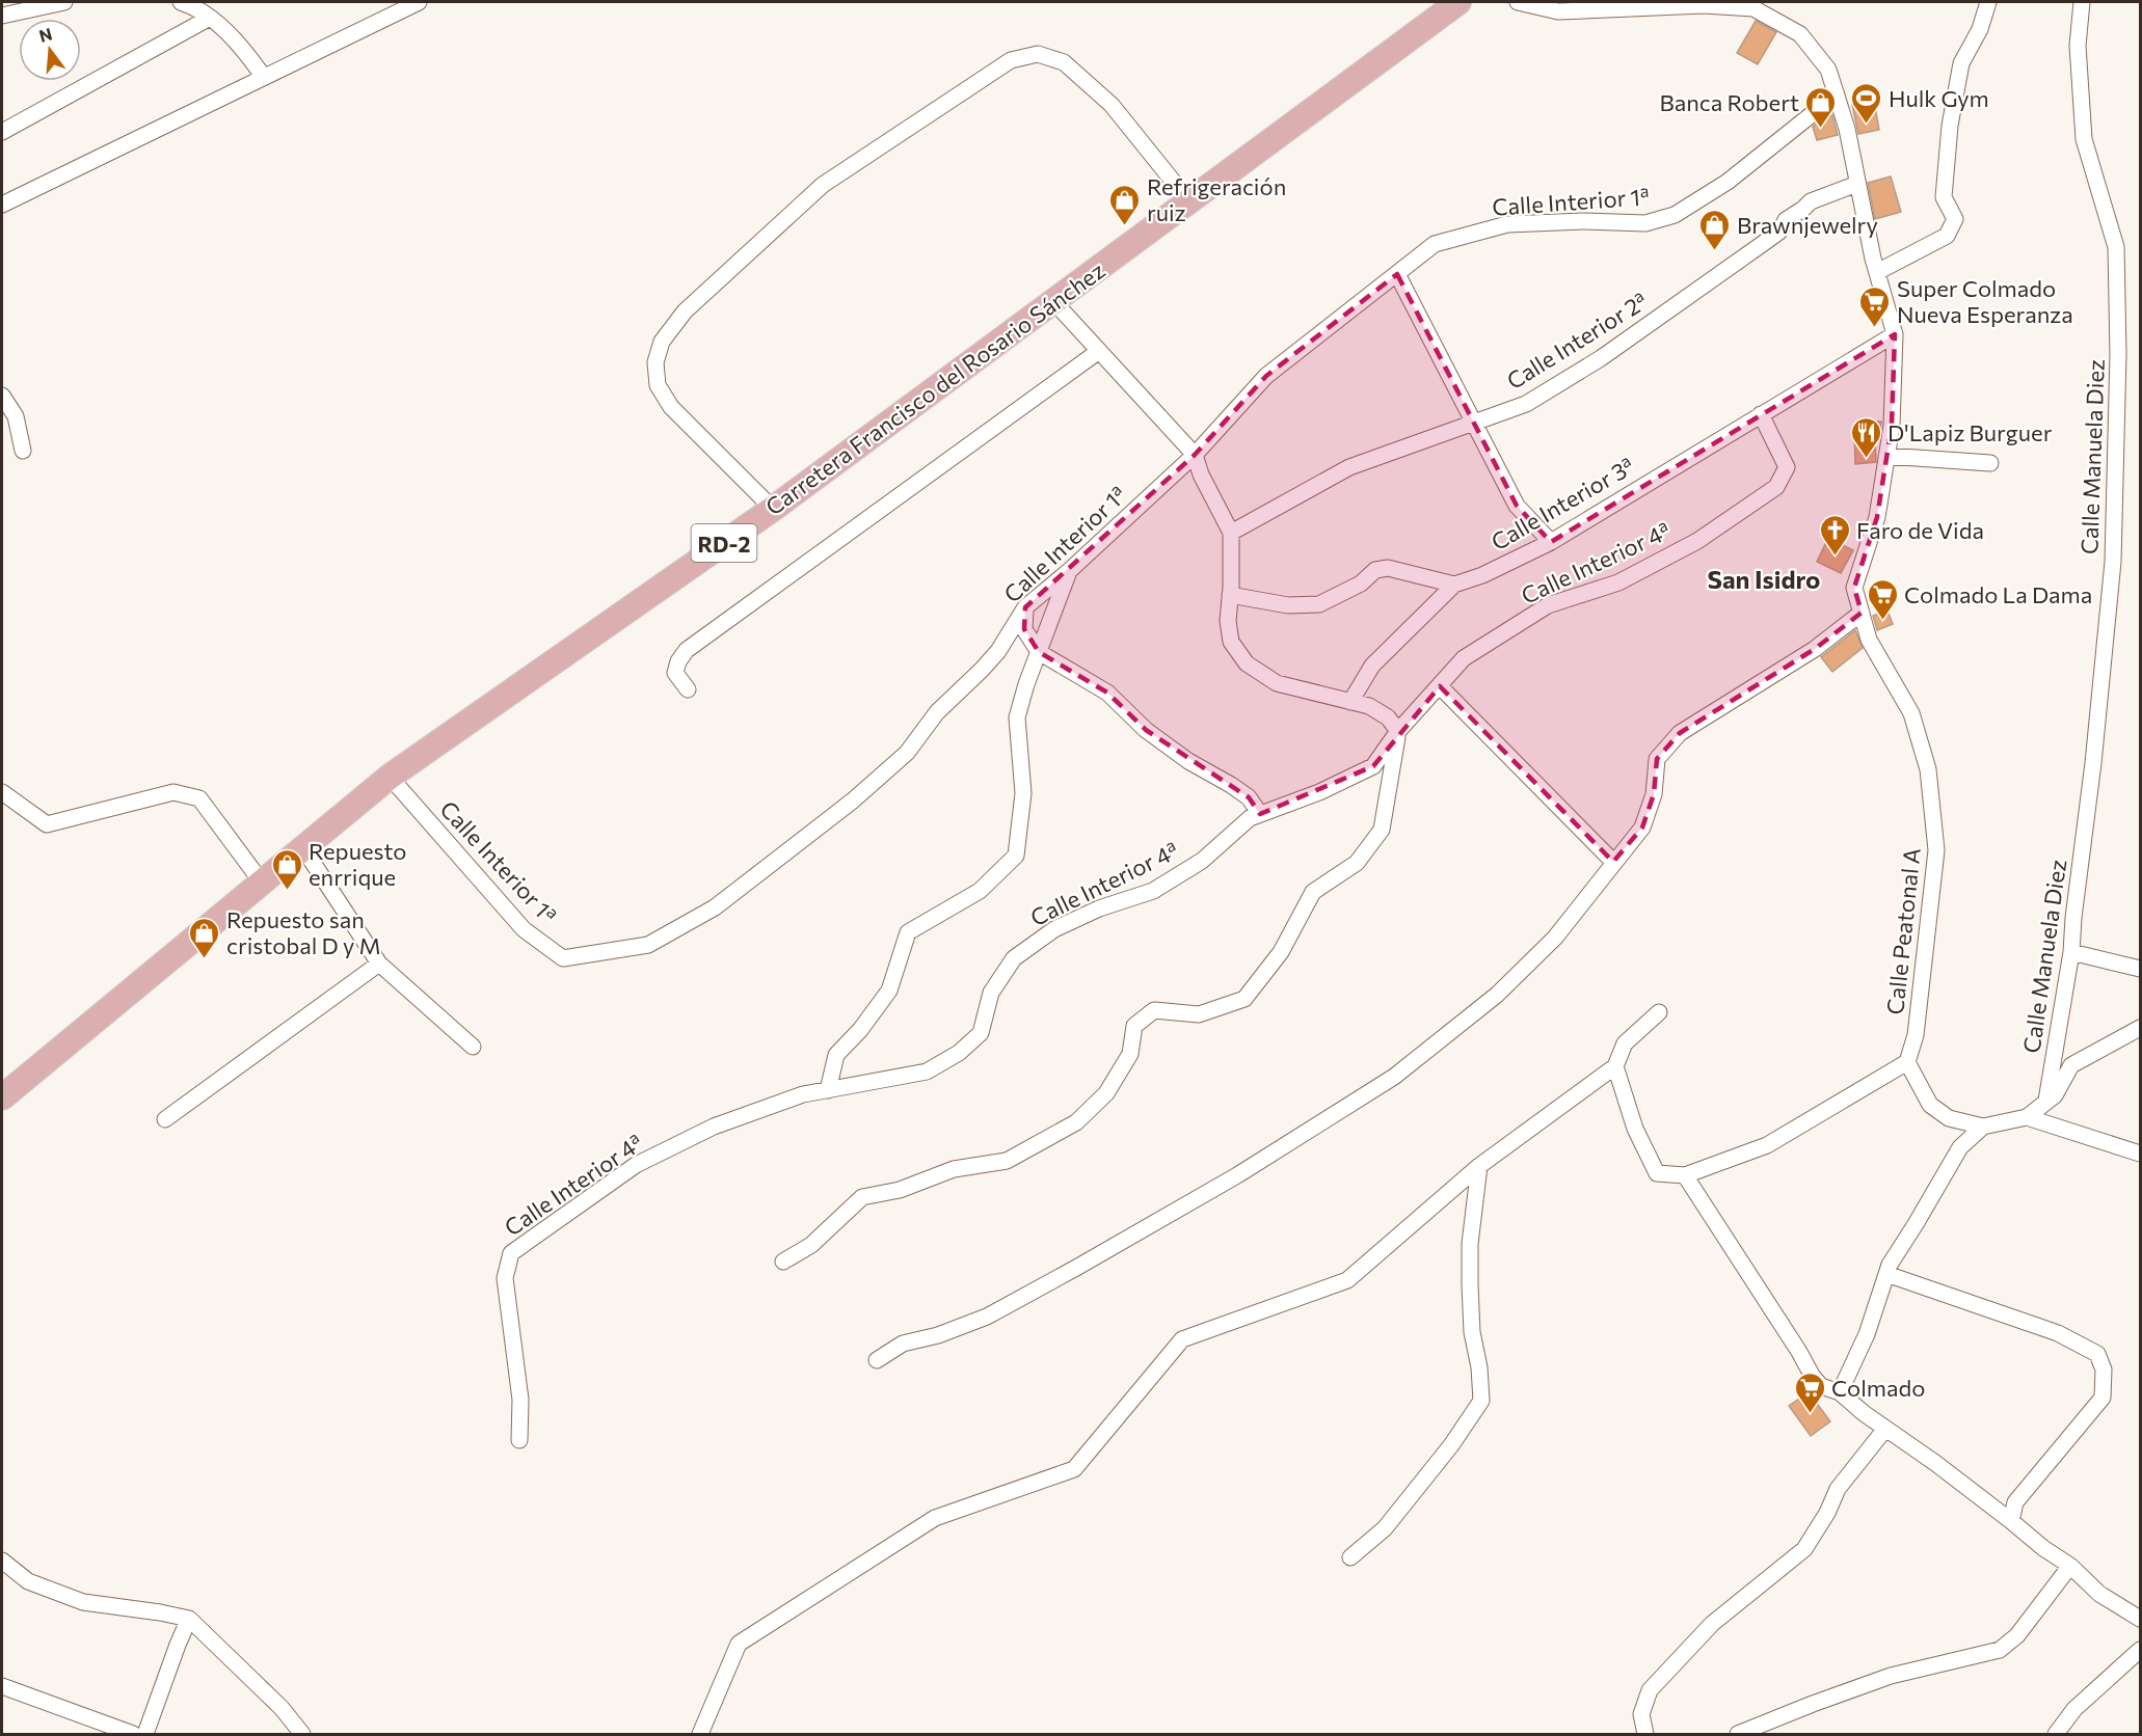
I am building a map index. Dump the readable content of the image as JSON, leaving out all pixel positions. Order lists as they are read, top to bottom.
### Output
{
  "streets": {
    "main road": ["Carretera Francisco del Rosario Sánchez", "RD-2"],
    "street": [
      "Calle Interior 1ª",
      "Calle Interior 2ª",
      "Calle Manuela Diez",
      "Calle Interior 3ª",
      "Calle Interior 4ª",
      "Calle Peatonal A"
    ]
  },
  "crossings": [
    ["Calle Interior 1ª", "Carretera Francisco del Rosario Sánchez"],
    ["Calle Interior 1ª", "Calle Peatonal A"],
    ["Calle Interior 2ª", "Calle Peatonal A"],
    ["Calle Interior 3ª", "Calle Interior 4ª"],
    ["Calle Interior 3ª", "Calle Peatonal A"]
  ],
  "districts": ["San Isidro"],
  "places": {
    "sports": ["Hulk Gym"],
    "shop": [
      "Banca Robert",
      "Refrigeración ruiz",
      "Brawnjewelry",
      "Repuesto enrrique",
      "Repuesto san cristobal D y M"
    ],
    "supermarket": ["Super Colmado Nueva Esperanza", "Colmado La Dama", "Colmado"],
    "restaurant": ["D'Lapiz Burguer"],
    "church": ["Faro de Vida"]
  },
  "north": "top"
}
